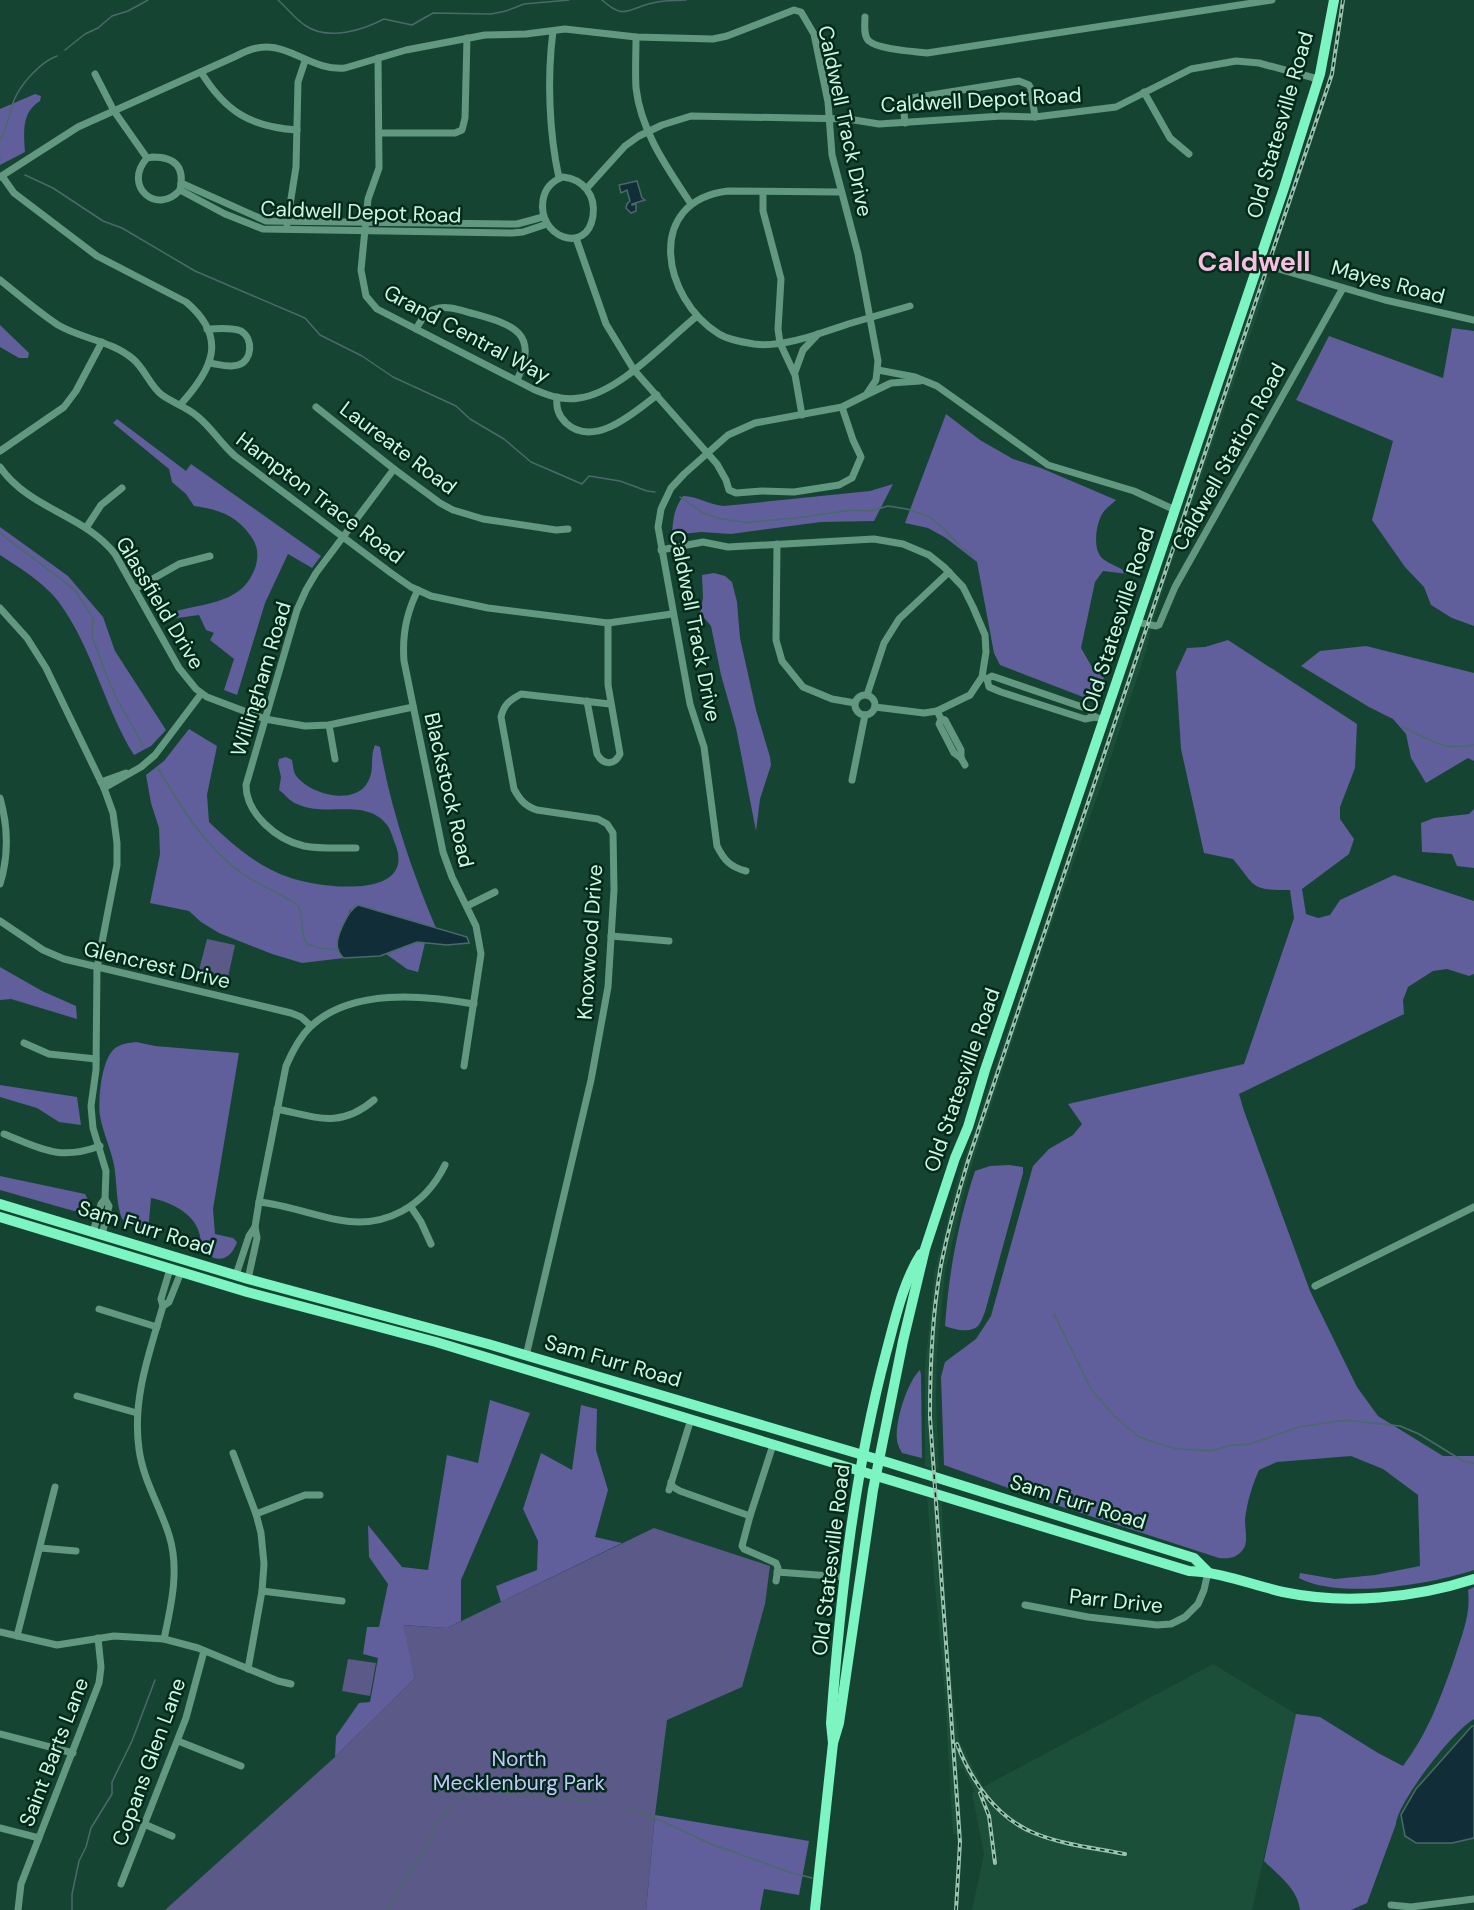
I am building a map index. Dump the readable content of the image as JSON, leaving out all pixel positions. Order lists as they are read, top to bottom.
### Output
{
  "streets": {
    "main road": ["Old Statesville Road", "Sam Furr Road"],
    "street": [
      "Caldwell Depot Road",
      "Caldwell Track Drive",
      "Mayes Road",
      "Grand Central Way",
      "Laureate Road",
      "Caldwell Station Road",
      "Hampton Trace Road",
      "Glassfield Drive",
      "Willingham Road",
      "Blackstock Road",
      "Knoxwood Drive",
      "Glencrest Drive",
      "Parr Drive",
      "Saint Barts Lane",
      "Copans Glen Lane"
    ]
  },
  "crossings": [
    ["Caldwell Depot Road", "Caldwell Track Drive"],
    ["Caldwell Depot Road", "Old Statesville Road"],
    ["Caldwell Depot Road", "Grand Central Way"],
    ["Caldwell Track Drive", "Hampton Trace Road"],
    ["Old Statesville Road", "Mayes Road"],
    ["Old Statesville Road", "Caldwell Station Road"],
    ["Old Statesville Road", "Sam Furr Road"],
    ["Mayes Road", "Caldwell Station Road"],
    ["Laureate Road", "Willingham Road"],
    ["Hampton Trace Road", "Willingham Road"],
    ["Hampton Trace Road", "Blackstock Road"],
    ["Glassfield Drive", "Willingham Road"],
    ["Glassfield Drive", "Blackstock Road"],
    ["Knoxwood Drive", "Sam Furr Road"],
    ["Sam Furr Road", "Parr Drive"]
  ],
  "districts": ["Caldwell"],
  "parks": ["North Mecklenburg Park"]
}
